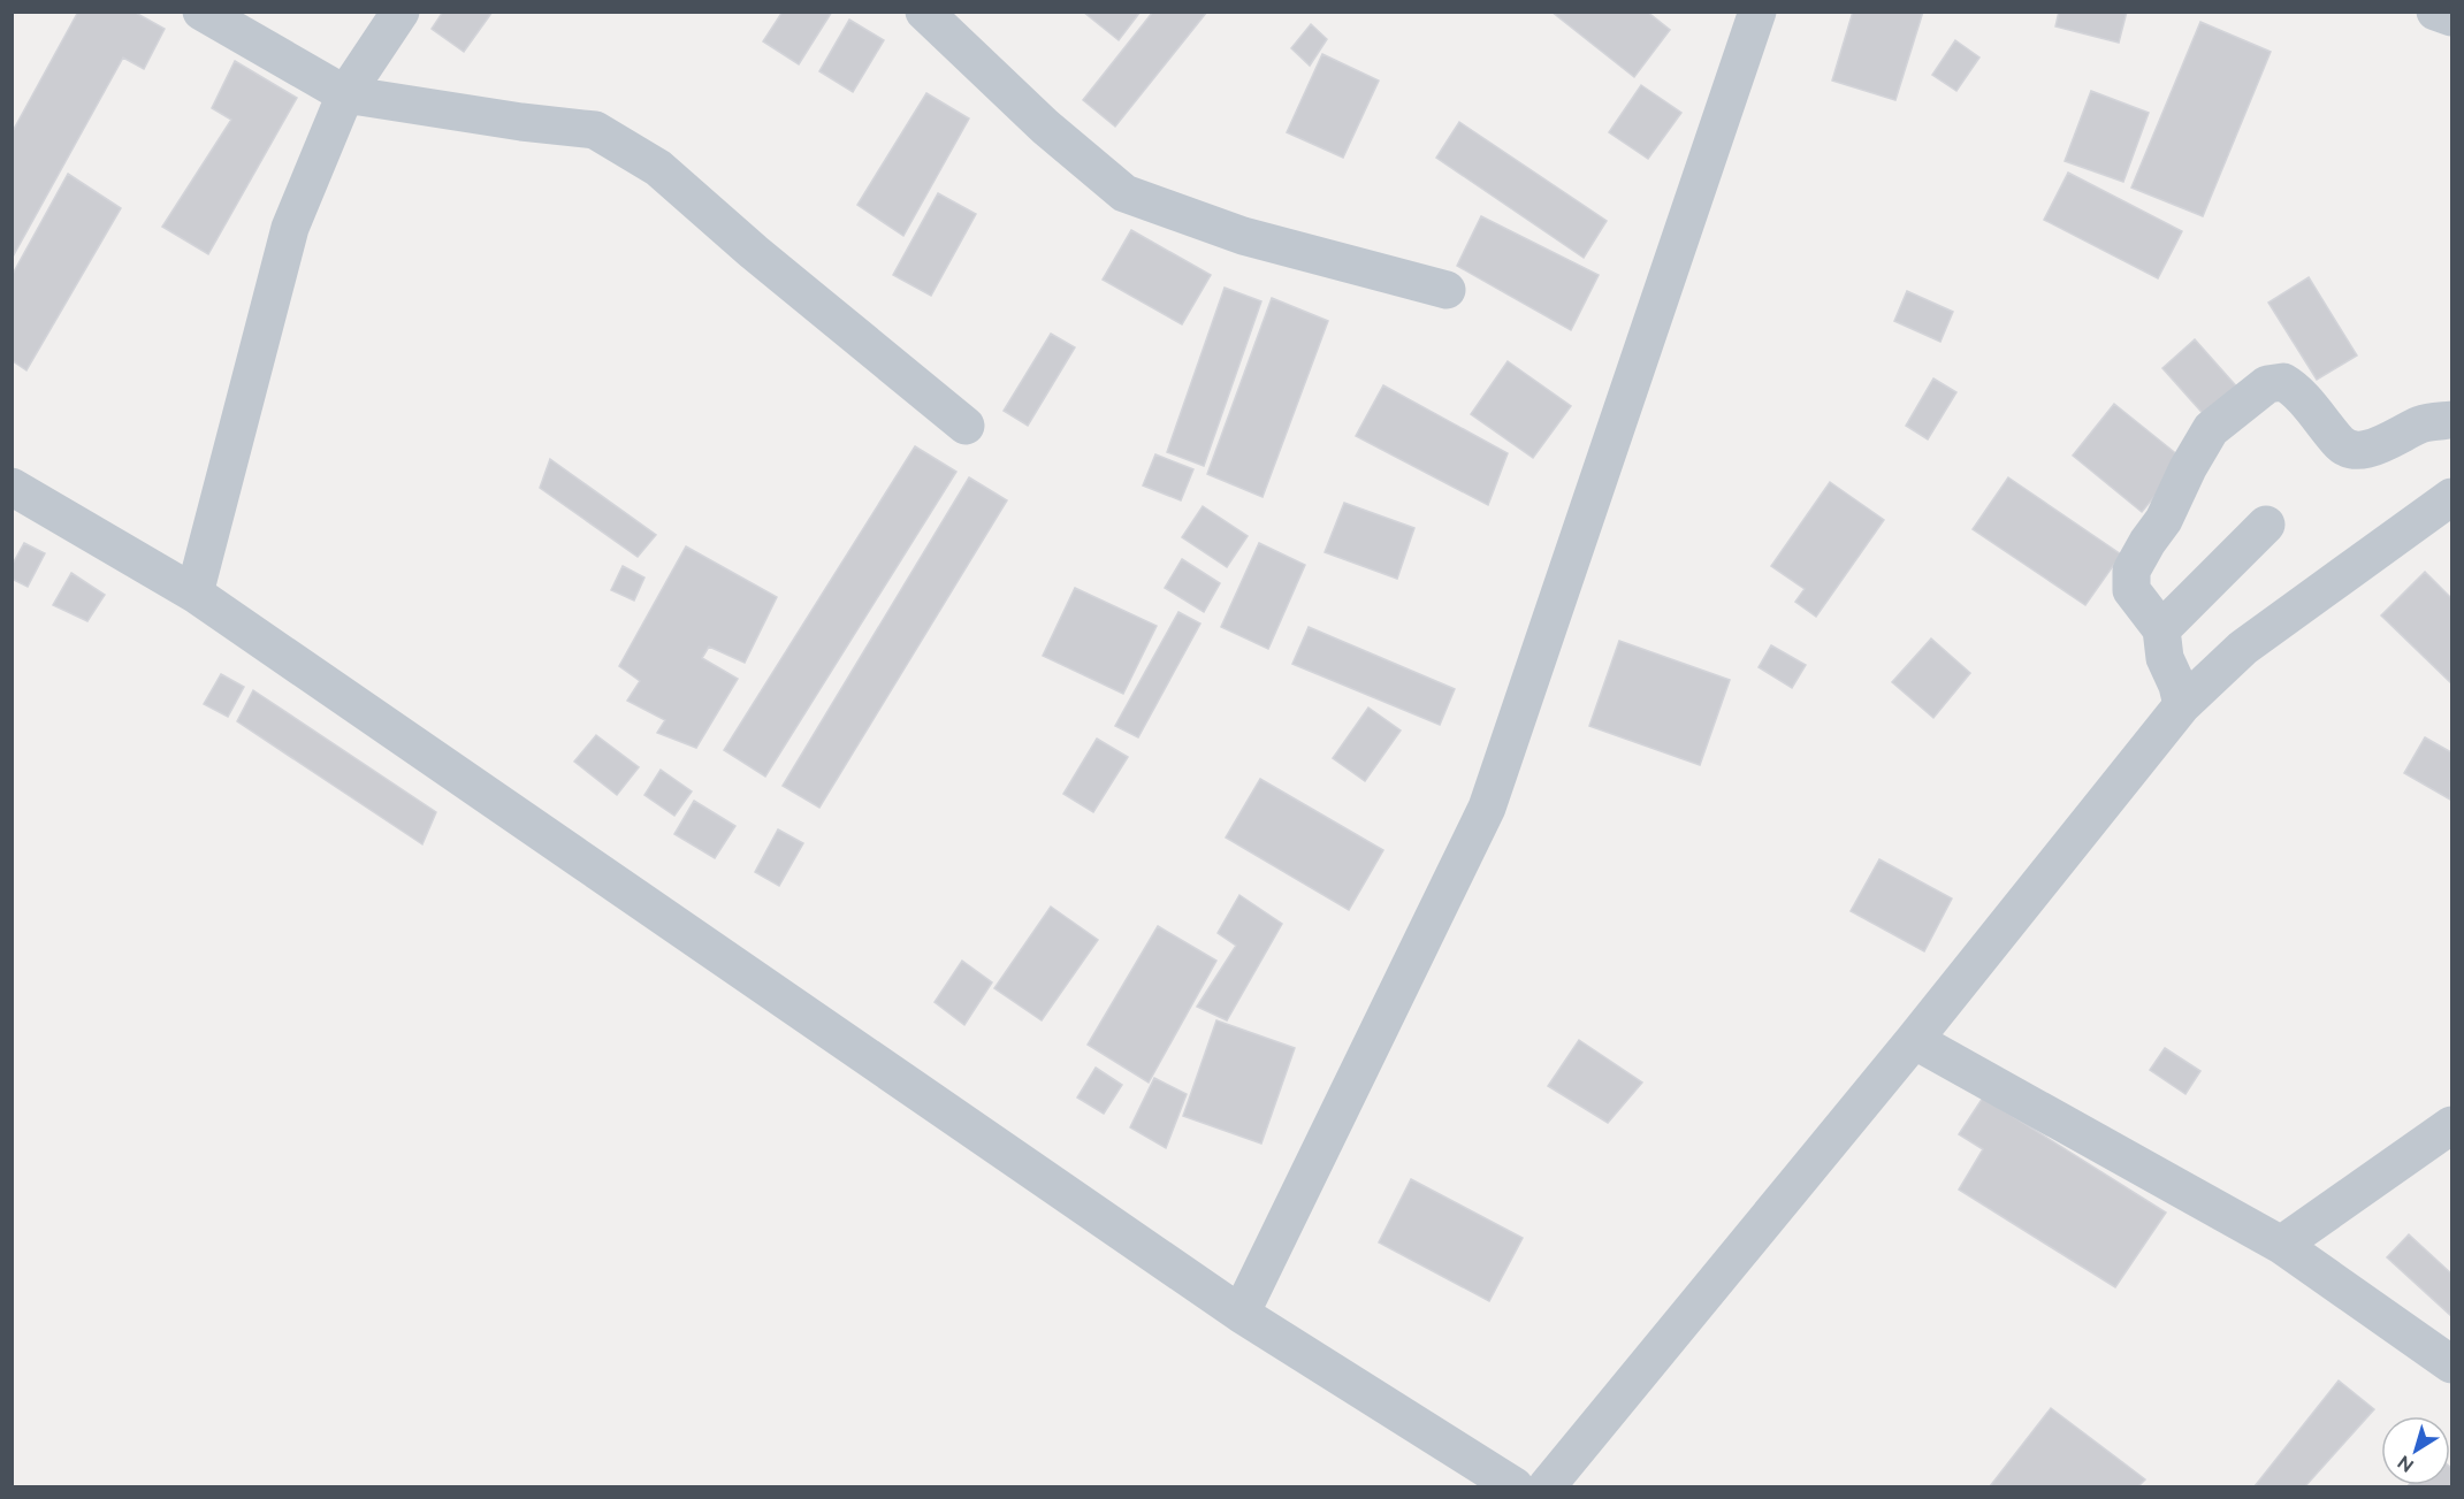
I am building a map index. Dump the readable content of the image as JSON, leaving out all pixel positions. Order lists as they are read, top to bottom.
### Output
{
  "north": "bottom left"
}
